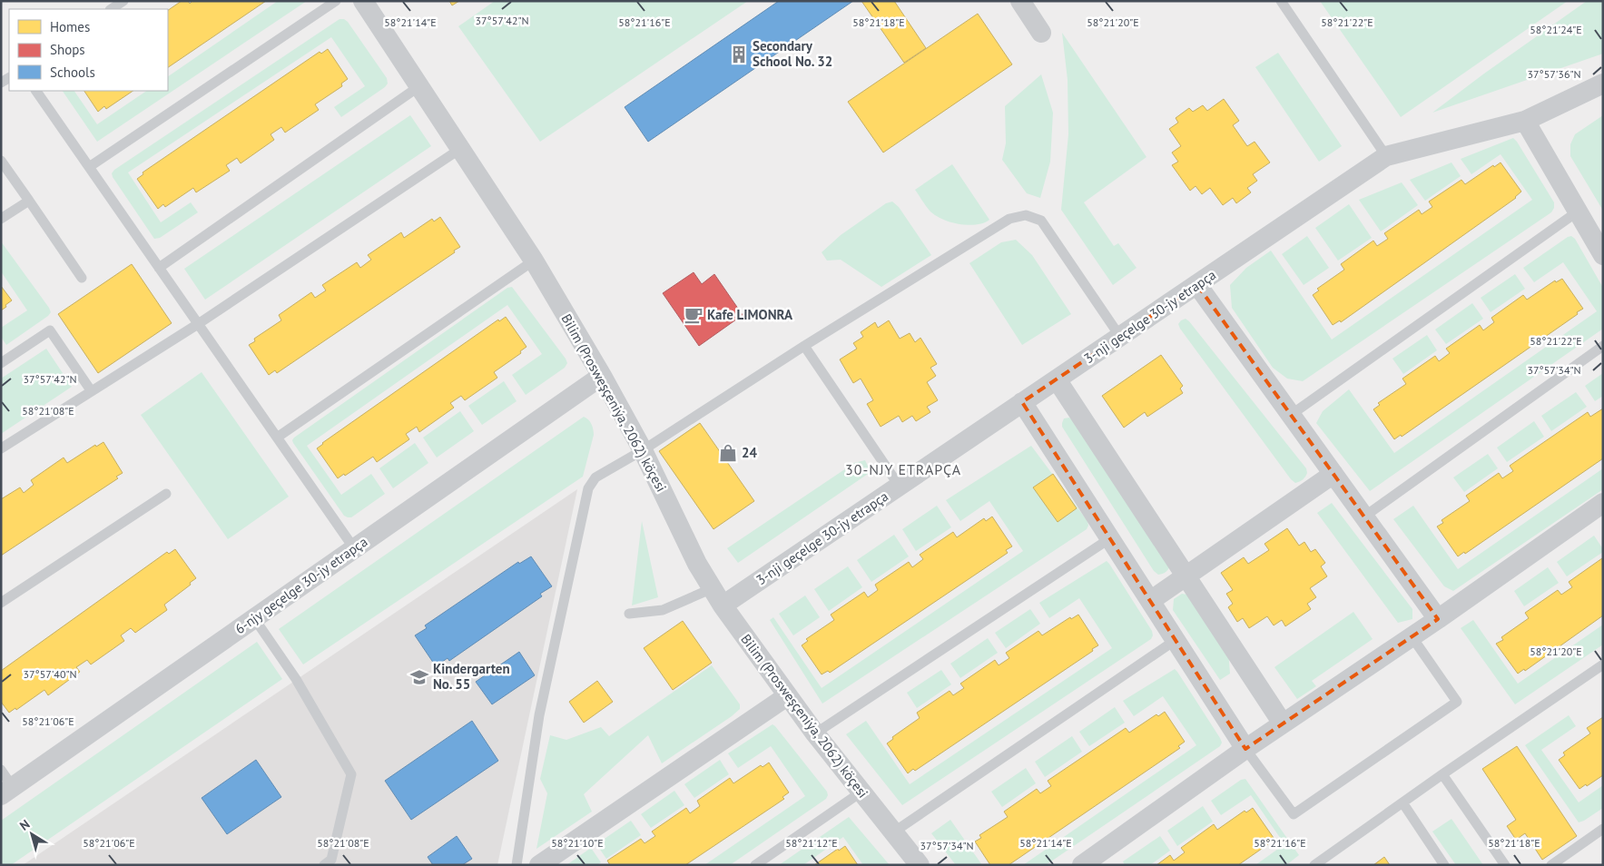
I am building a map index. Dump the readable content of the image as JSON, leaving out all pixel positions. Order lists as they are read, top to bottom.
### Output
{
  "streets": {
    "street": ["3-nji geçelge 30-jy etrapça", "Bilim (Prosweşçeniýa, 2062) köçesi", "6-njy geçelge 30-jy etrapça"]
  },
  "crossings": [
    ["3-nji geçelge 30-jy etrapça", "Bilim (Prosweşçeniýa, 2062) köçesi"],
    ["Bilim (Prosweşçeniýa, 2062) köçesi", "6-njy geçelge 30-jy etrapça"]
  ],
  "districts": ["30-NJY ETRAPÇA"],
  "places": {
    "building": ["Secondary School No. 32"],
    "cafe": ["Kafe LIMONRA"],
    "shop": ["24"],
    "school or university": ["Kindergarten No. 55"]
  },
  "legend": ["Homes", "Shops", "Schools"],
  "north": "top left",
  "coordinates": [
    "37°57'42\"N",
    "58°21'14\"E",
    "58°21'16\"E",
    "58°21'18\"E",
    "58°21'20\"E",
    "58°21'22\"E",
    "58°21'24\"E",
    "37°57'36\"N",
    "37°57'34\"N",
    "58°21'08\"E",
    "37°57'40\"N",
    "58°21'06\"E",
    "58°21'10\"E",
    "58°21'12\"E"
  ]
}
